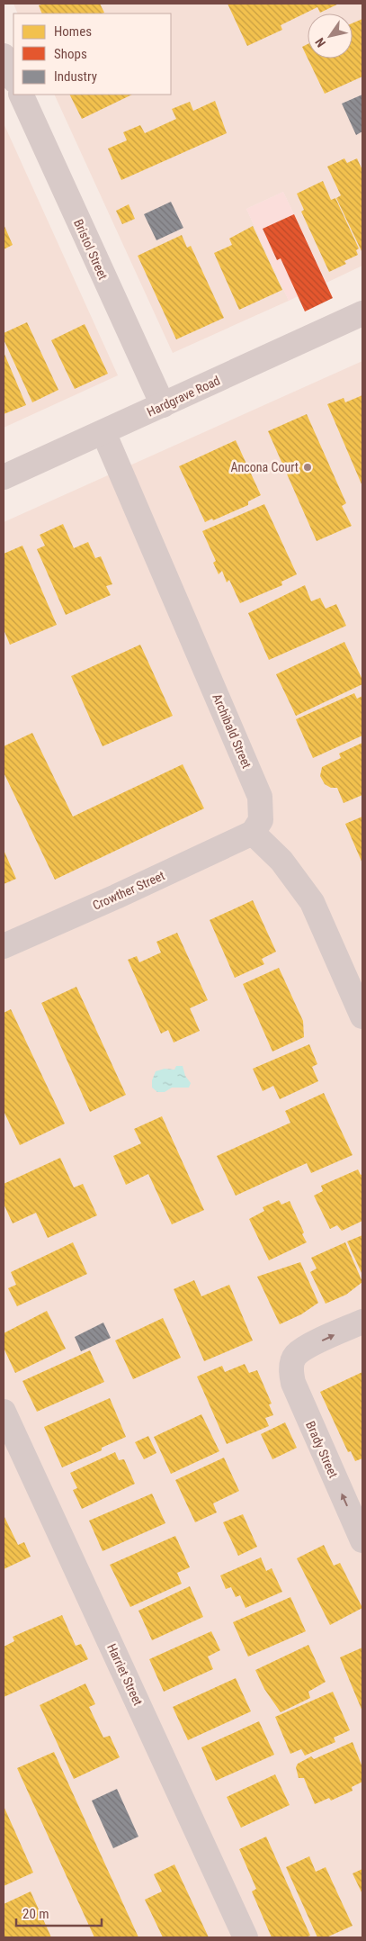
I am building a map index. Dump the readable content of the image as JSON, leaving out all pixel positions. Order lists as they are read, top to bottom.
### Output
{
  "streets": {
    "street": [
      "Bristol Street",
      "Hardgrave Road",
      "Archibald Street",
      "Crowther Street",
      "Brady Street",
      "Harriet Street"
    ]
  },
  "crossings": [
    ["Bristol Street", "Hardgrave Road"],
    ["Hardgrave Road", "Archibald Street"],
    ["Archibald Street", "Crowther Street"]
  ],
  "places": ["Ancona Court"],
  "legend": ["Homes", "Shops", "Industry"],
  "scale_bar": "20 m",
  "north": "bottom left"
}
